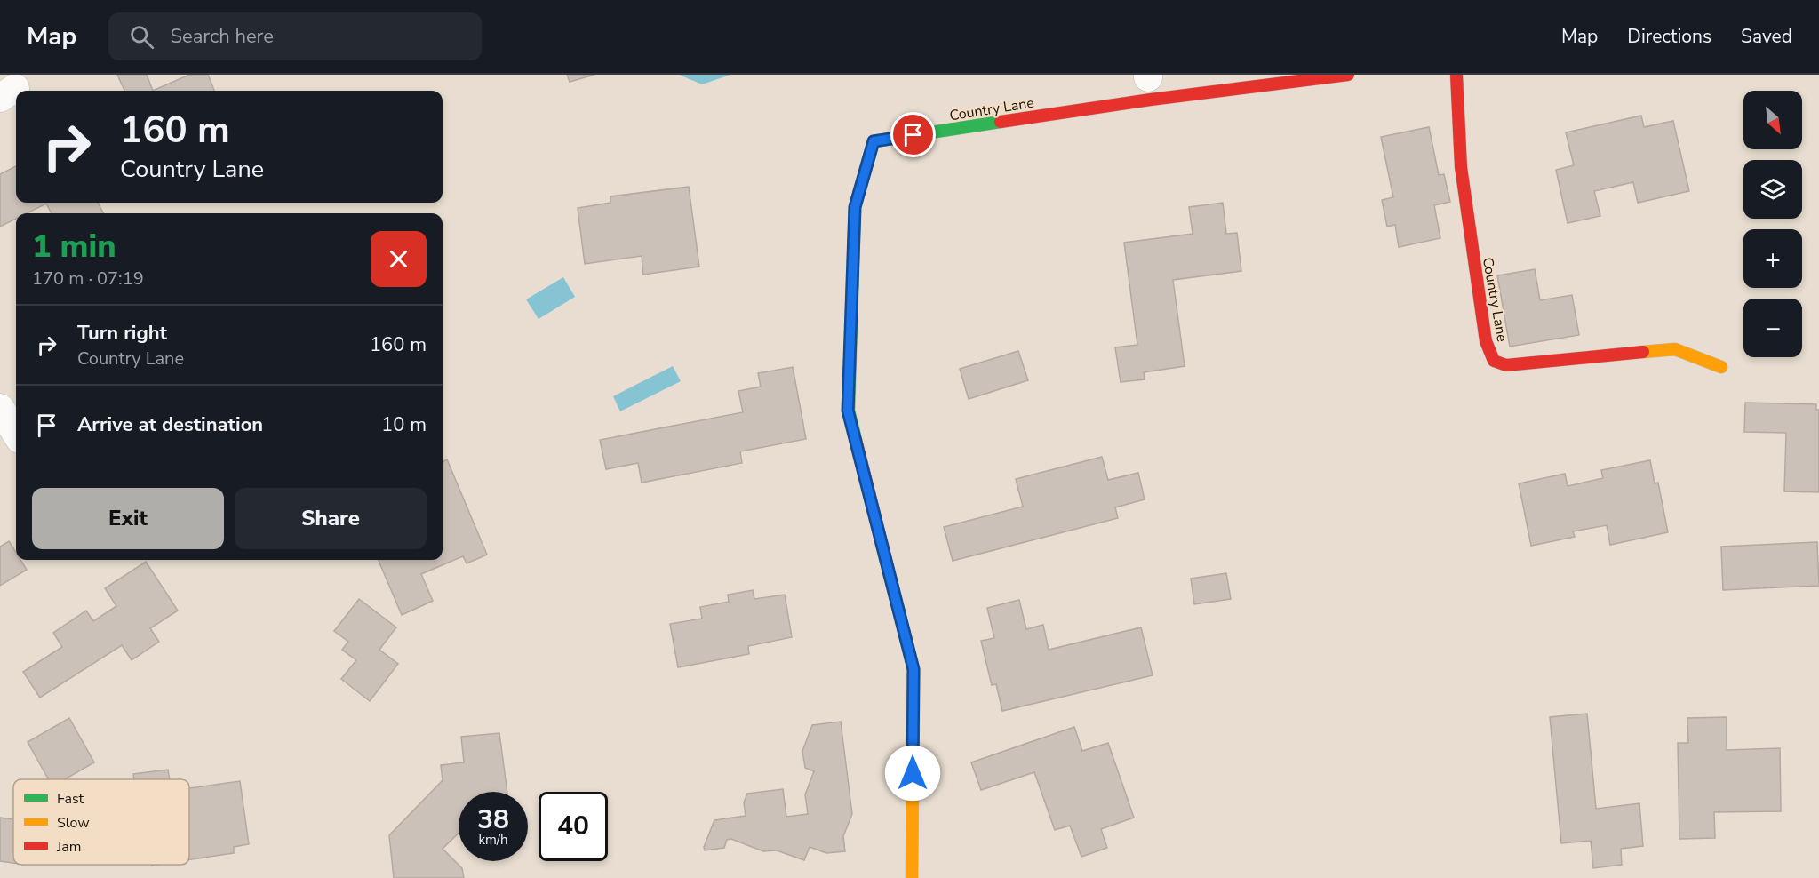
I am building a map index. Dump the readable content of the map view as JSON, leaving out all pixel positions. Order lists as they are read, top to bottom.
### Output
{
  "streets": {
    "street": ["Country Lane"]
  },
  "legend": ["Fast", "Slow", "Jam"],
  "north": "bottom right",
  "page": {
    "header": "Map",
    "search": "Search here",
    "nav": ["Map", "Directions", "Saved"],
    "map_buttons": ["+", "−"],
    "turn": ["160 m", "Country Lane"],
    "heading": ["1 min", "170 m · 07:19"],
    "list": [
      {
        "name": "Turn right",
        "note": "Country Lane",
        "value": "160 m"
      },
      {
        "name": "Arrive at destination",
        "value": "10 m"
      }
    ],
    "buttons": ["Exit", "Share"],
    "speed": "38 km/h",
    "limit": "40"
  }
}
